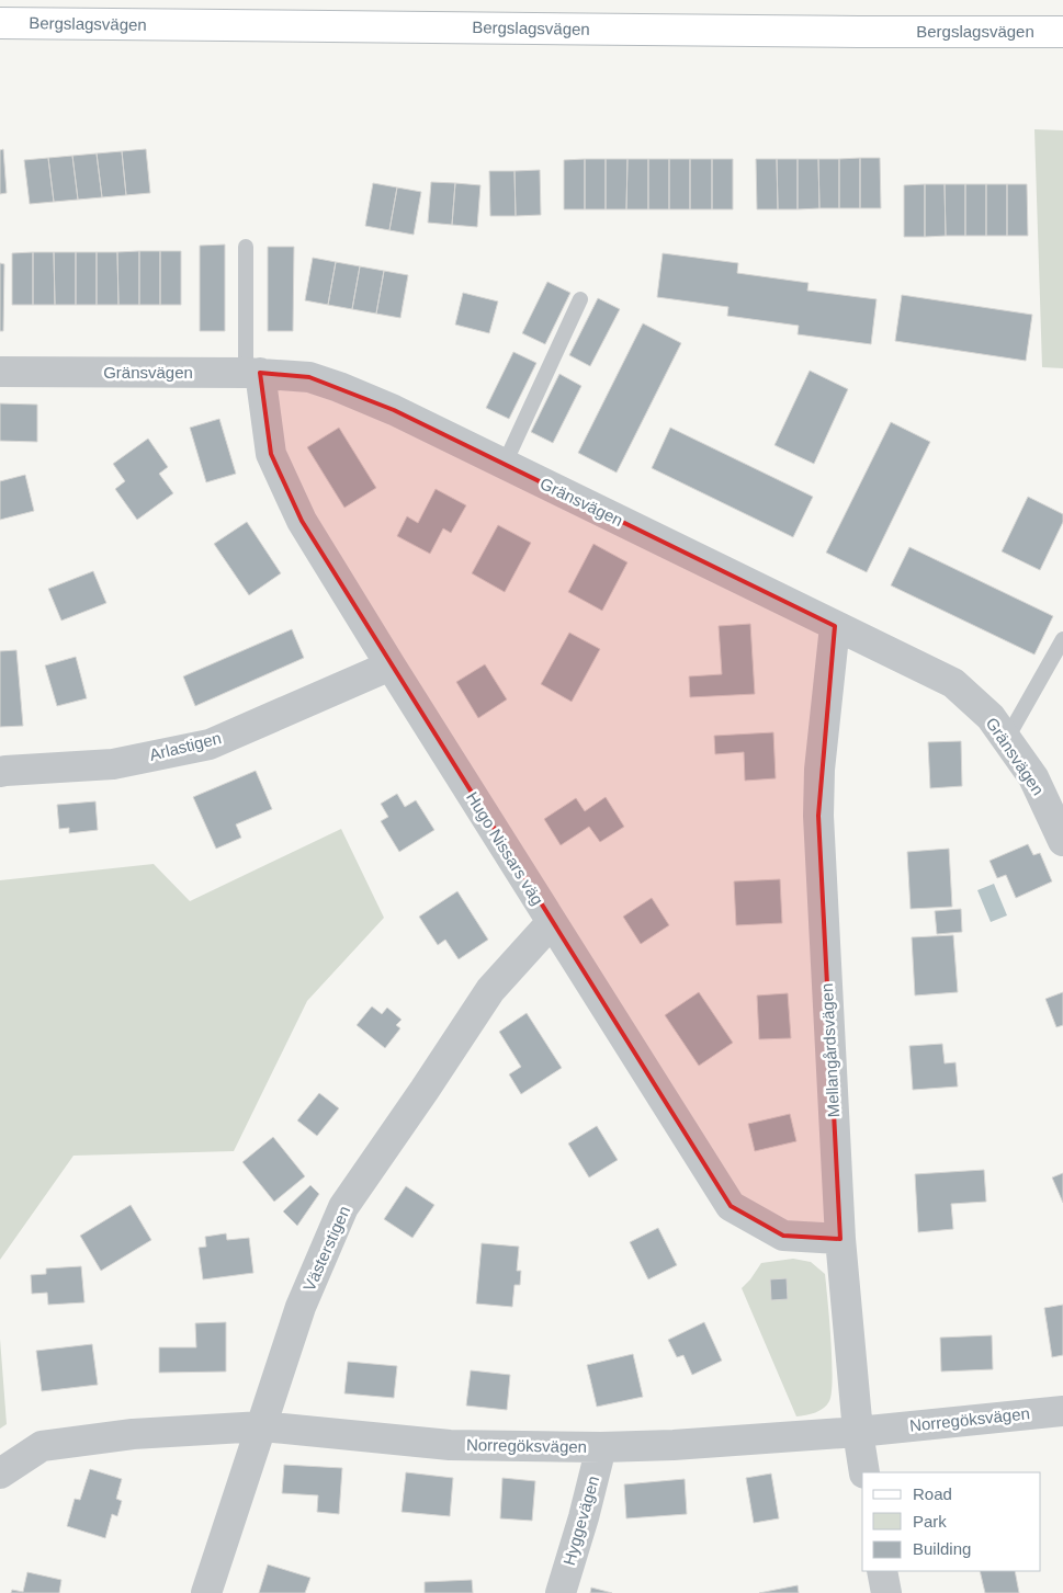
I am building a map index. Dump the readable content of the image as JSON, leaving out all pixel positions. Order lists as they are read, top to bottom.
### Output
{
  "streets": {
    "main road": ["Bergslagsvägen"],
    "street": [
      "Gränsvägen",
      "Arlastigen",
      "Hugo Nissars väg",
      "Mellangårdsvägen",
      "Västerstigen",
      "Norregöksvägen",
      "Hyggevägen"
    ]
  },
  "crossings": [
    ["Gränsvägen", "Hugo Nissars väg"],
    ["Gränsvägen", "Mellangårdsvägen"],
    ["Arlastigen", "Hugo Nissars väg"],
    ["Hugo Nissars väg", "Mellangårdsvägen"],
    ["Hugo Nissars väg", "Västerstigen"],
    ["Mellangårdsvägen", "Norregöksvägen"],
    ["Västerstigen", "Norregöksvägen"],
    ["Norregöksvägen", "Hyggevägen"]
  ],
  "legend": ["Road", "Park", "Building"]
}
